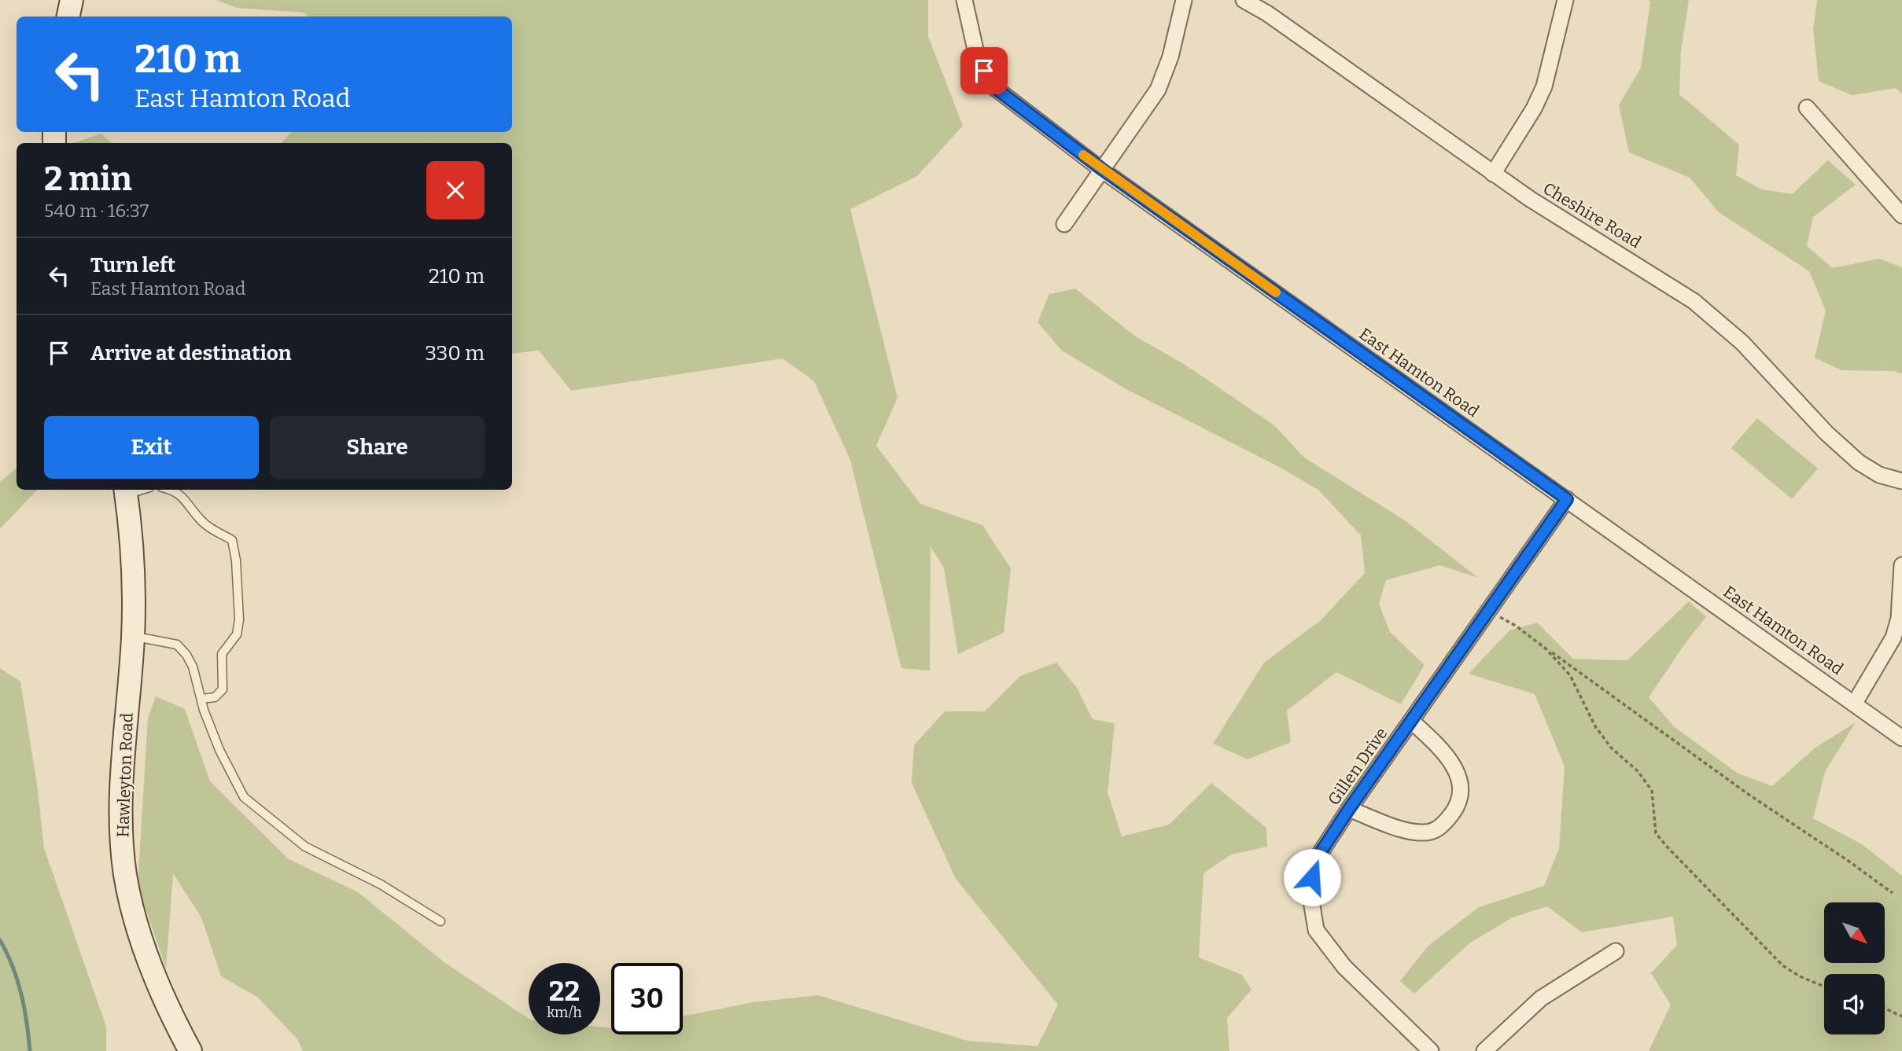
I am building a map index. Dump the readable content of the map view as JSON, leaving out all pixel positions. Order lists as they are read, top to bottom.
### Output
{
  "streets": {
    "street": [
      "Cheshire Road",
      "East Hamton Road",
      "Gillen Drive",
      "Hawleyton Road"
    ]
  },
  "crossings": [
    ["East Hamton Road", "Gillen Drive"]
  ],
  "north": "bottom right",
  "page": {
    "turn": ["210 m", "East Hamton Road"],
    "heading": ["2 min", "540 m · 16:37"],
    "list": [
      {
        "name": "Turn left",
        "note": "East Hamton Road",
        "value": "210 m"
      },
      {
        "name": "Arrive at destination",
        "value": "330 m"
      }
    ],
    "buttons": ["Exit", "Share"],
    "speed": "22 km/h",
    "limit": "30"
  }
}
